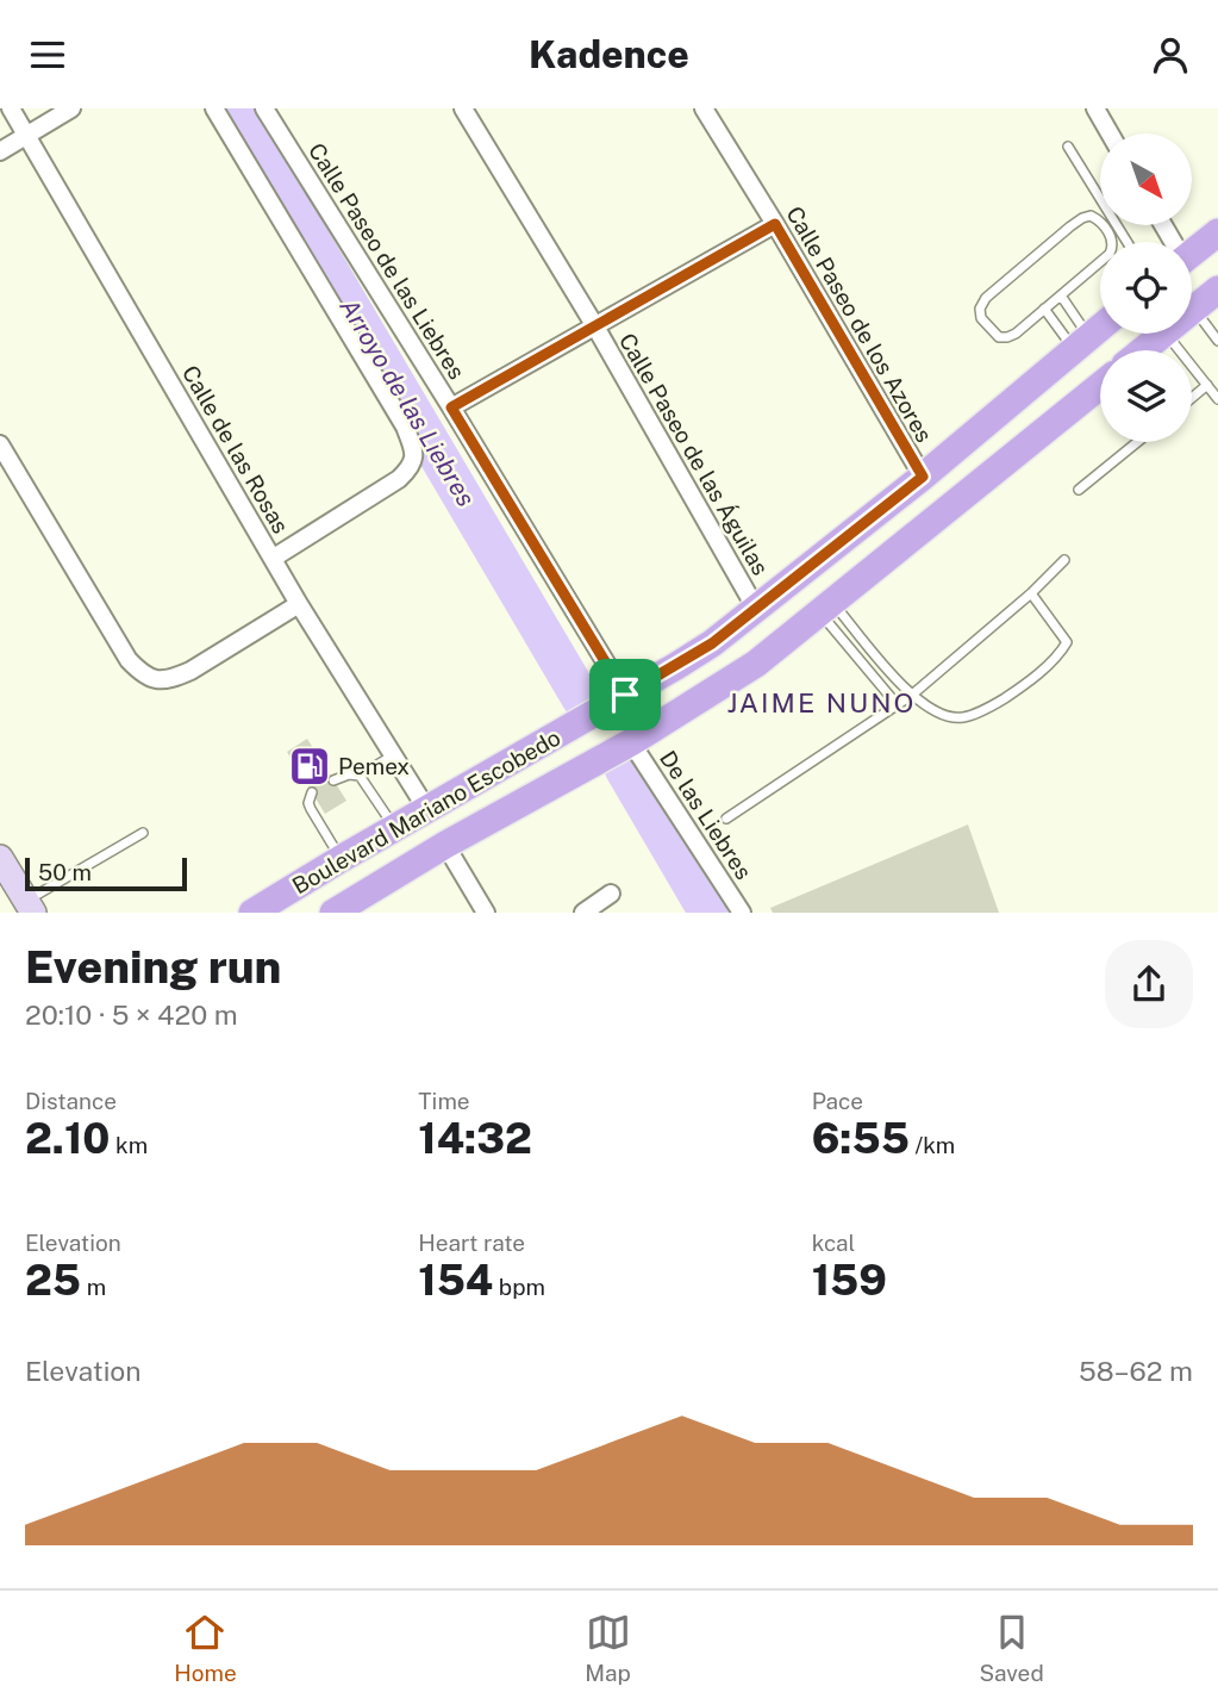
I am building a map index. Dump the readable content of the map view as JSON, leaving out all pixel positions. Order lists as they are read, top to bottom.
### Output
{
  "streets": {
    "main road": ["Boulevard Mariano Escobedo"],
    "street": [
      "Calle Paseo de las Liebres",
      "Calle Paseo de los Azores",
      "Calle de las Rosas",
      "Calle Paseo de las Águilas",
      "De las Liebres"
    ]
  },
  "crossings": [
    ["Calle Paseo de las Liebres", "Boulevard Mariano Escobedo"],
    ["Calle Paseo de los Azores", "Boulevard Mariano Escobedo"],
    ["Calle de las Rosas", "Boulevard Mariano Escobedo"],
    ["Calle Paseo de las Águilas", "Boulevard Mariano Escobedo"],
    ["Boulevard Mariano Escobedo", "De las Liebres"]
  ],
  "districts": ["JAIME NUNO"],
  "water": ["Arroyo de las Liebres"],
  "places": {
    "fuel station": ["Pemex"]
  },
  "scale_bar": "50 m",
  "north": "bottom right",
  "page": {
    "header": "Kadence",
    "scale": "50 m",
    "heading": ["Evening run", "20:10 · 5 × 420 m"],
    "stats": [
      ["Distance", "2.10 km"],
      ["Time", "14:32"],
      ["Pace", "6:55 /km"],
      ["Elevation", "25 m"],
      ["Heart rate", "154 bpm"],
      ["kcal", "159"]
    ],
    "chart": ["Elevation", "58–62 m"],
    "tabs": ["Home", "Map", "Saved"]
  }
}
